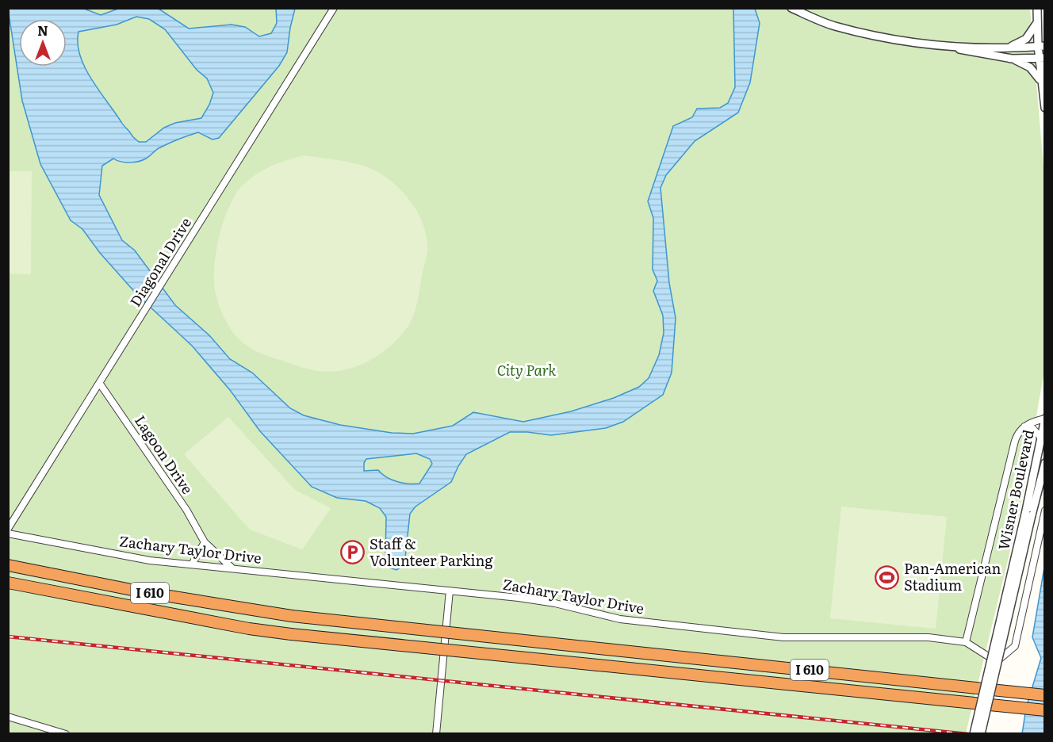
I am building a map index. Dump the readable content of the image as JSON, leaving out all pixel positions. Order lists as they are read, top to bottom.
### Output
{
  "streets": {
    "highway": ["I 610"],
    "street": [
      "Diagonal Drive",
      "Lagoon Drive",
      "Wisner Boulevard",
      "Zachary Taylor Drive"
    ]
  },
  "crossings": [
    ["Diagonal Drive", "Lagoon Drive"],
    ["Lagoon Drive", "Zachary Taylor Drive"]
  ],
  "parks": ["City Park"],
  "places": {
    "parking": ["Staff & Volunteer Parking"],
    "sports": ["Pan-American Stadium"]
  },
  "north": "top"
}
